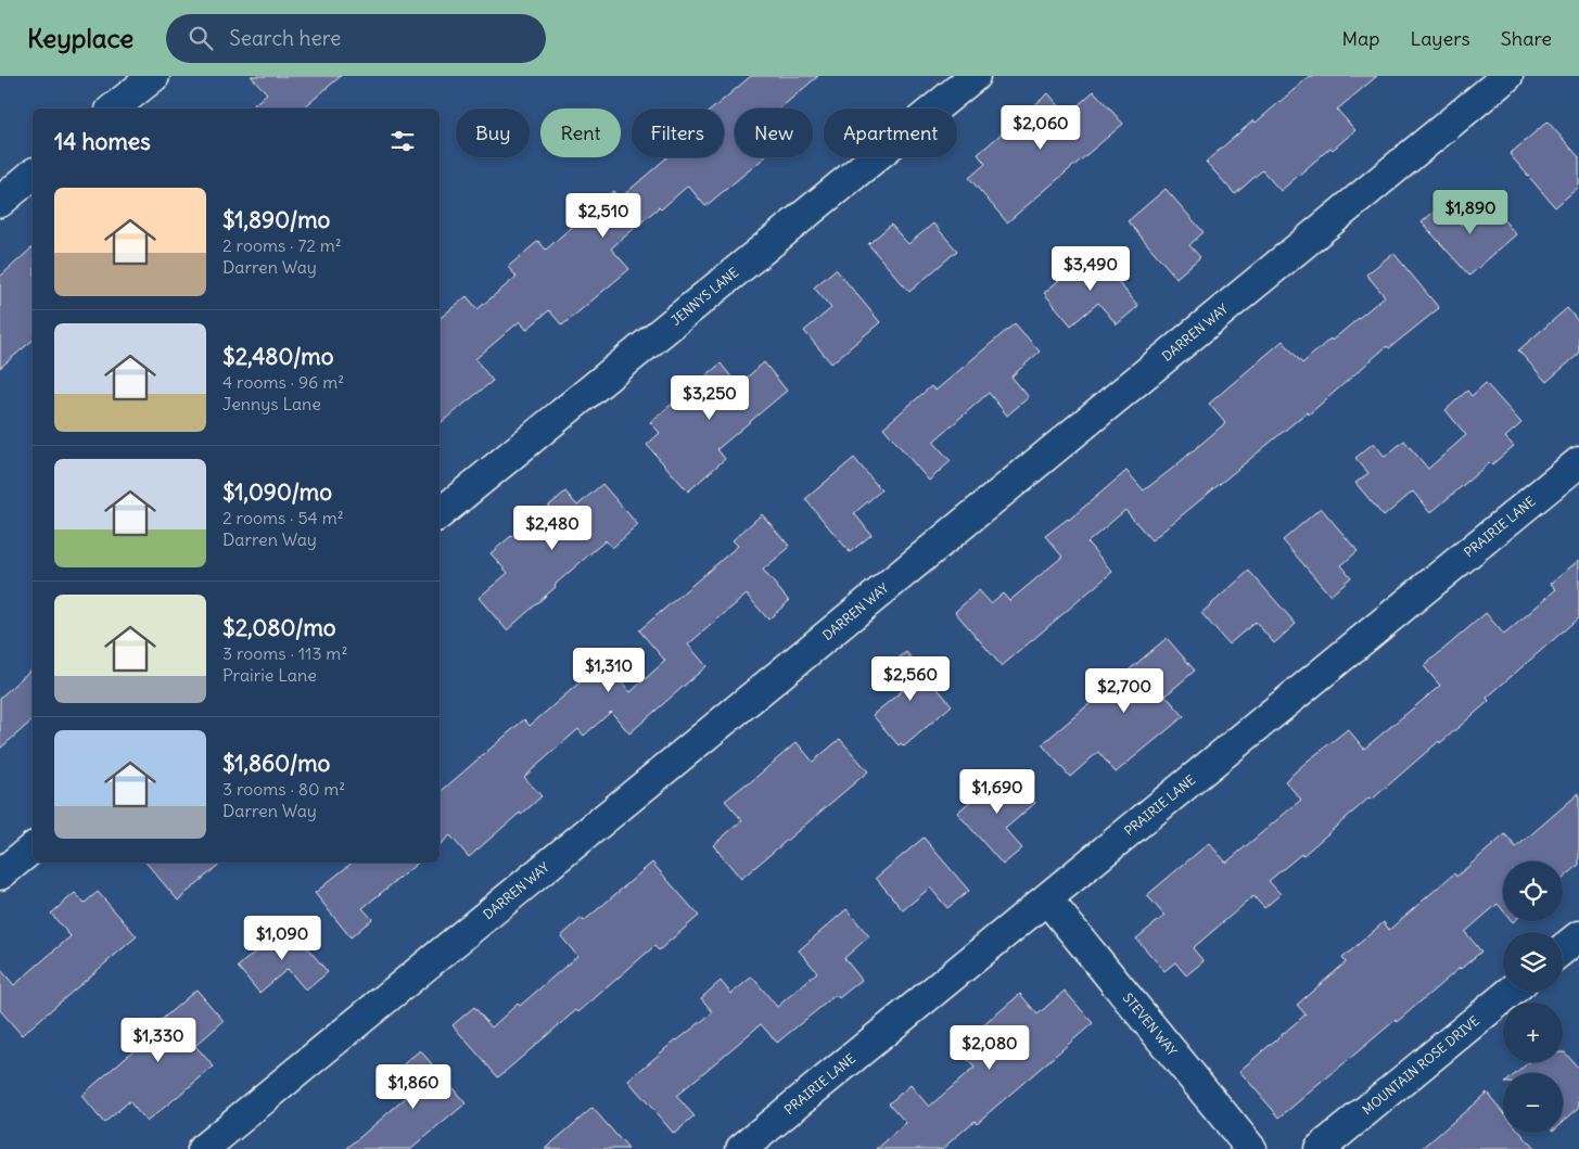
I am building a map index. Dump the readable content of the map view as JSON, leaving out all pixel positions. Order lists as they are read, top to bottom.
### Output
{
  "streets": {
    "street": [
      "JENNYS LANE",
      "DARREN WAY",
      "PRAIRIE LANE",
      "STEVEN WAY",
      "MOUNTAIN ROSE DRIVE"
    ]
  },
  "crossings": [
    ["PRAIRIE LANE", "STEVEN WAY"]
  ],
  "page": {
    "header": "Keyplace",
    "search": "Search here",
    "nav": ["Map", "Layers", "Share"],
    "price": [
      "$2,060",
      "$1,890",
      "$2,510",
      "$3,490",
      "$3,250",
      "$2,480",
      "$1,310",
      "$2,560",
      "$2,700",
      "$1,690",
      "$1,090",
      "$1,330",
      "$2,080",
      "$1,860"
    ],
    "chip": [
      "Buy",
      "Rent",
      "Filters",
      "New",
      "Apartment"
    ],
    "heading": "14 homes",
    "list": [
      {
        "name": "$1,890/mo",
        "note": "2 rooms · 72 m² · Darren Way"
      },
      {
        "name": "$2,480/mo",
        "note": "4 rooms · 96 m² · Jennys Lane"
      },
      {
        "name": "$1,090/mo",
        "note": "2 rooms · 54 m² · Darren Way"
      },
      {
        "name": "$2,080/mo",
        "note": "3 rooms · 113 m² · Prairie Lane"
      },
      {
        "name": "$1,860/mo",
        "note": "3 rooms · 80 m² · Darren Way"
      }
    ],
    "map_buttons": ["+", "−"]
  }
}
